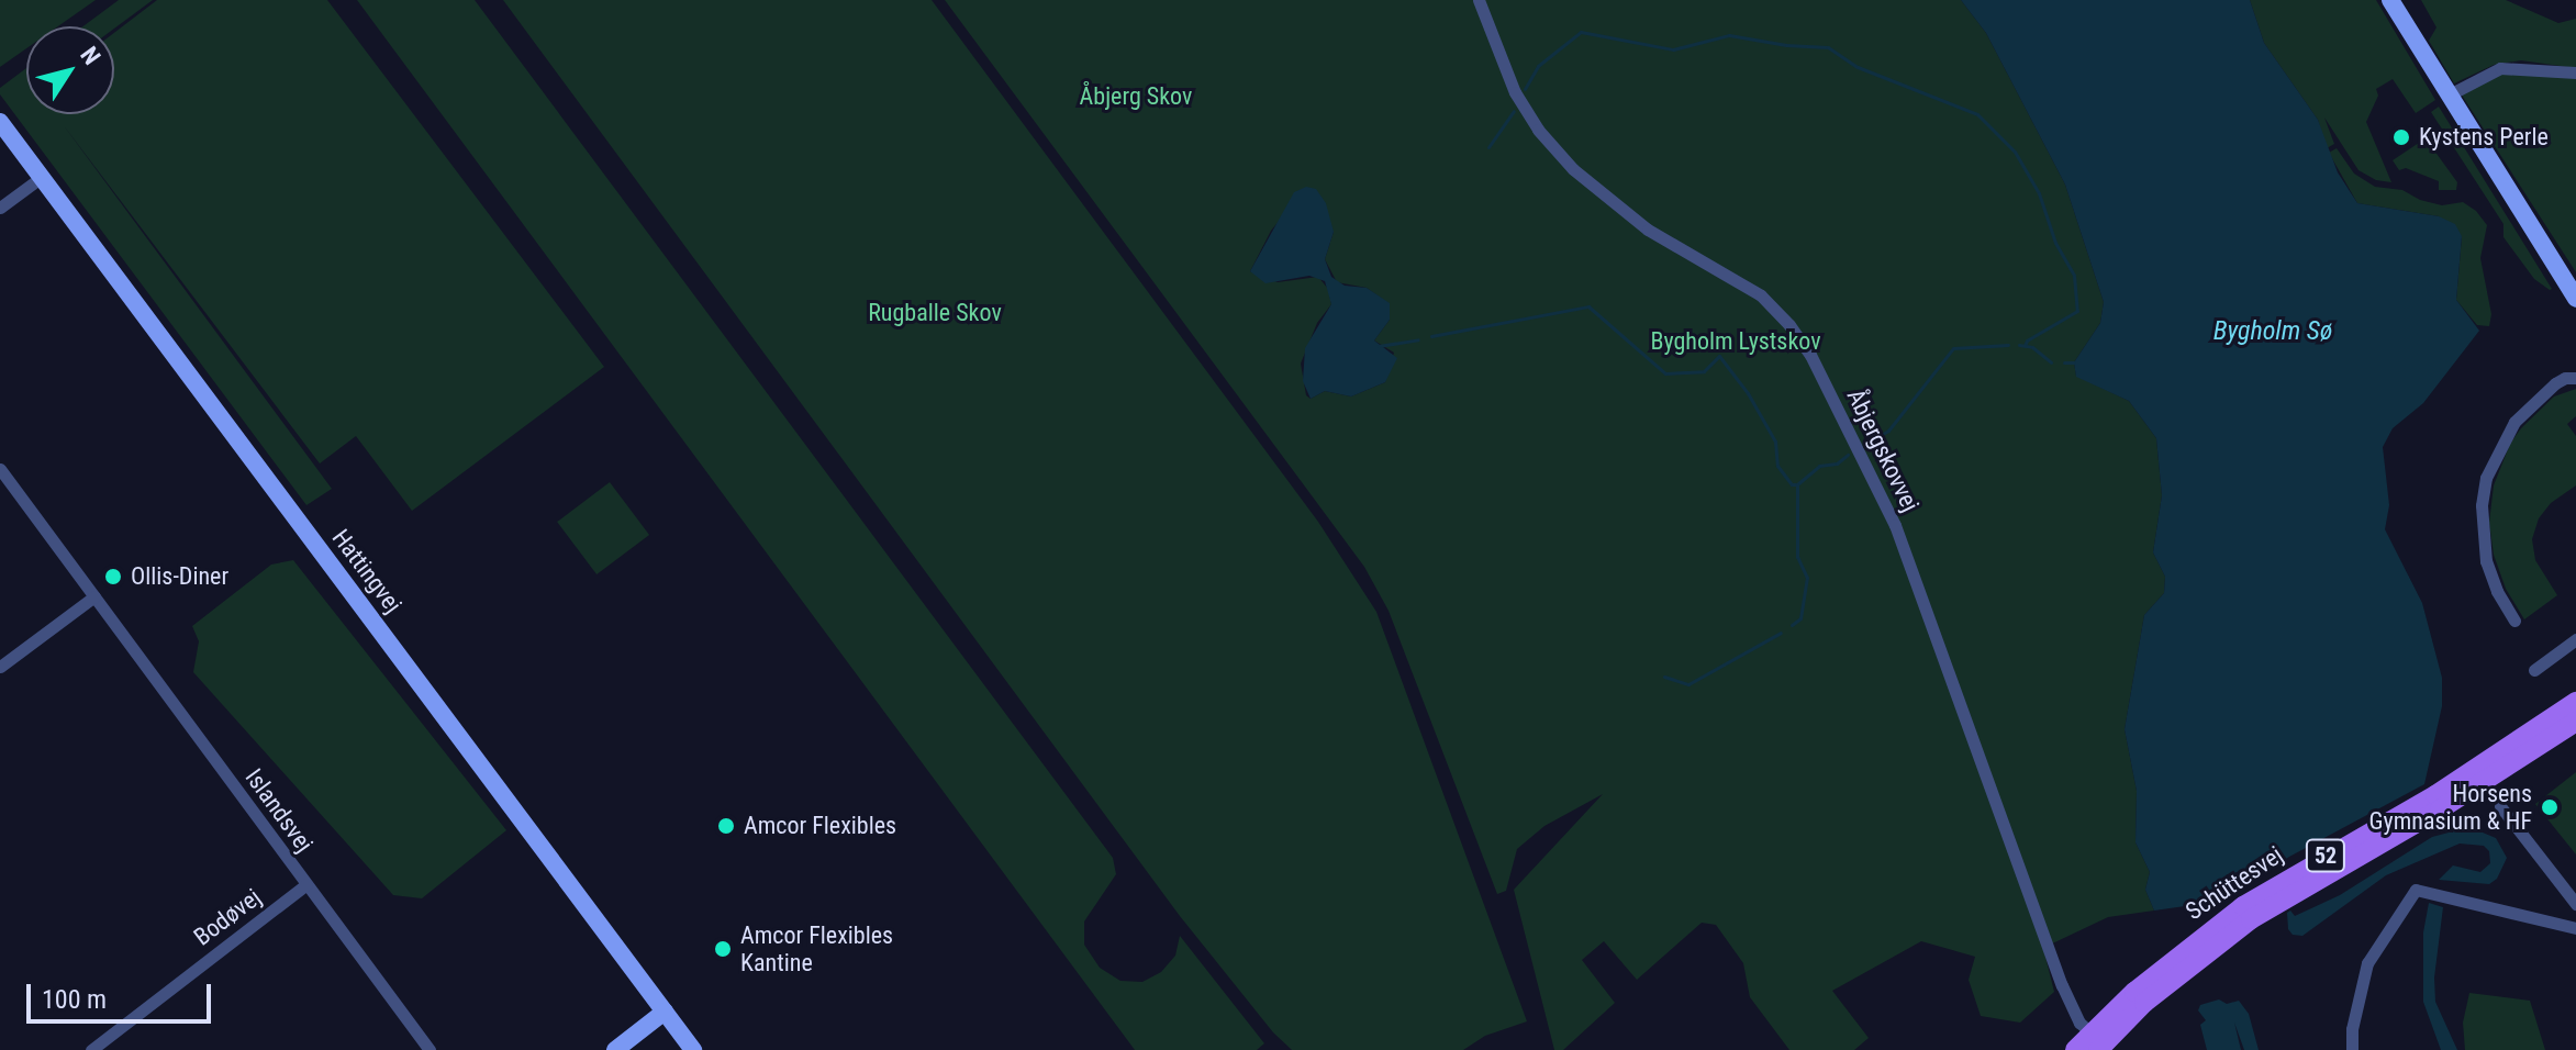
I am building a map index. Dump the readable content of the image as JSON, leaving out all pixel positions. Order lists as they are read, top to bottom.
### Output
{
  "streets": {
    "main road": ["52", "Schüttesvej"],
    "street": [
      "Åbjergskovvej",
      "Hattingvej",
      "Islandsvej",
      "Bodøvej"
    ]
  },
  "crossings": [
    ["Åbjergskovvej", "Schüttesvej"],
    ["Islandsvej", "Bodøvej"]
  ],
  "water": ["Bygholm Sø"],
  "parks": ["Åbjerg Skov", "Rugballe Skov", "Bygholm Lystskov"],
  "places": [
    "Kystens Perle",
    "Ollis-Diner",
    "Horsens Gymnasium & HF",
    "Amcor Flexibles",
    "Amcor Flexibles Kantine"
  ],
  "scale_bar": "100 m",
  "north": "top right"
}
